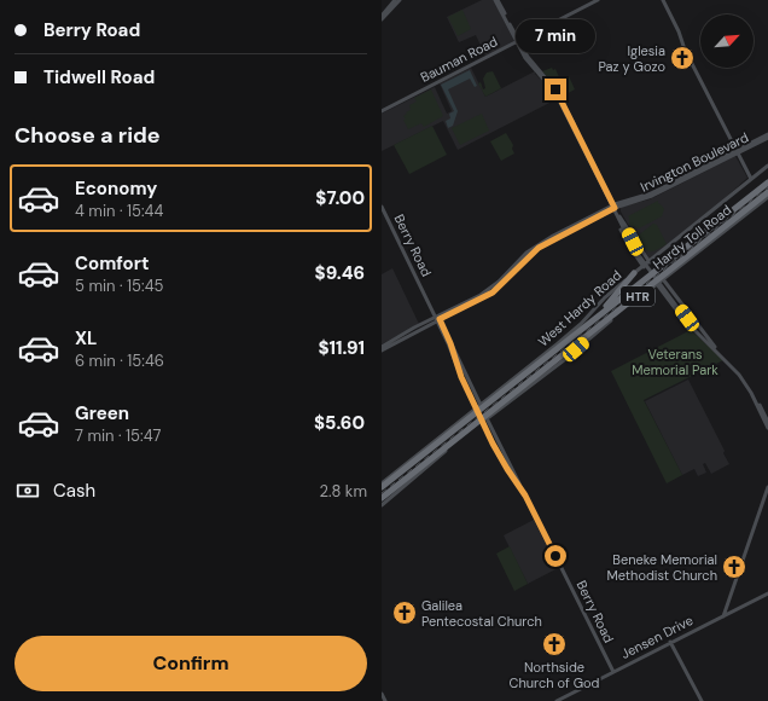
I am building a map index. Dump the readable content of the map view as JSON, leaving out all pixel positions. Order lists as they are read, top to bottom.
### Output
{
  "streets": {
    "highway": ["Hardy Toll Road", "HTR"],
    "main road": [
      "Bauman Road",
      "Irvington Boulevard",
      "Berry Road",
      "West Hardy Road",
      "Jensen Drive"
    ]
  },
  "crossings": [
    ["Irvington Boulevard", "Berry Road"],
    ["Berry Road", "Jensen Drive"]
  ],
  "parks": ["Veterans Memorial Park"],
  "places": {
    "church": [
      "Iglesia Paz y Gozo",
      "Beneke Memorial Methodist Church",
      "Galilea Pentecostal Church",
      "Northside Church of God"
    ]
  },
  "north": "top right",
  "page": {
    "banner": ["Berry Road", "Tidwell Road"],
    "bubble": "7 min",
    "heading": "Choose a ride",
    "list": [
      {
        "name": "Economy",
        "note": "4 min · 15:44",
        "value": "$7.00"
      },
      {
        "name": "Comfort",
        "note": "5 min · 15:45",
        "value": "$9.46"
      },
      {
        "name": "XL",
        "note": "6 min · 15:46",
        "value": "$11.91"
      },
      {
        "name": "Green",
        "note": "7 min · 15:47",
        "value": "$5.60"
      }
    ],
    "pay": ["Cash", "2.8 km"],
    "buttons": "Confirm"
  }
}
